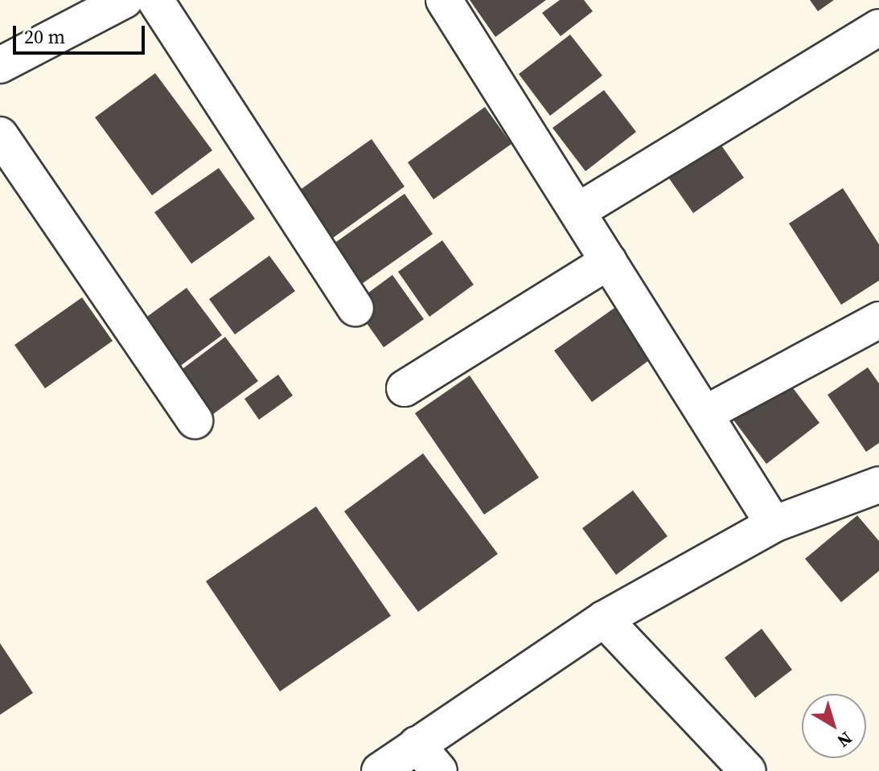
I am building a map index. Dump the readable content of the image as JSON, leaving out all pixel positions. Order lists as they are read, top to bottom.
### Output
{
  "scale_bar": "20 m",
  "north": "bottom right"
}
